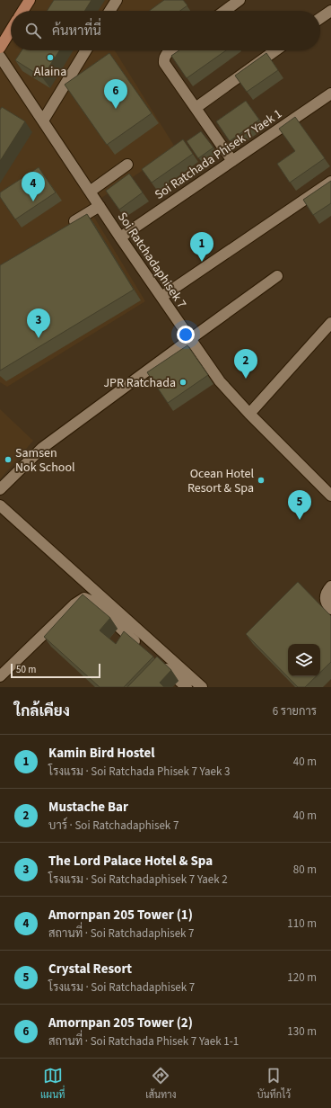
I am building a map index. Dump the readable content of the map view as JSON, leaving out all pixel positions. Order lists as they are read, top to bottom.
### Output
{
  "streets": {
    "street": ["Soi Ratchada Phisek 7 Yaek 1", "Soi Ratchadaphisek 7"]
  },
  "crossings": [
    ["Soi Ratchada Phisek 7 Yaek 1", "Soi Ratchadaphisek 7"]
  ],
  "places": [
    "Alaina",
    "JPR Ratchada",
    "Samsen Nok School",
    "Ocean Hotel Resort & Spa"
  ],
  "scale_bar": "50 m",
  "page": {
    "search": "ค้นหาที่นี่",
    "pins": [
      "6",
      "4",
      "1",
      "3",
      "2",
      "5"
    ],
    "scale": "50 m",
    "heading": ["ใกล้เคียง", "6 รายการ"],
    "list": [
      {
        "mark": "1",
        "name": "Kamin Bird Hostel",
        "note": "โรงแรม · Soi Ratchada Phisek 7 Yaek 3",
        "value": "40 m"
      },
      {
        "mark": "2",
        "name": "Mustache Bar",
        "note": "บาร์ · Soi Ratchadaphisek 7",
        "value": "40 m"
      },
      {
        "mark": "3",
        "name": "The Lord Palace Hotel & Spa",
        "note": "โรงแรม · Soi Ratchadaphisek 7 Yaek 2",
        "value": "80 m"
      },
      {
        "mark": "4",
        "name": "Amornpan 205 Tower (1)",
        "note": "สถานที่ · Soi Ratchadaphisek 7",
        "value": "110 m"
      },
      {
        "mark": "5",
        "name": "Crystal Resort",
        "note": "โรงแรม · Soi Ratchadaphisek 7",
        "value": "120 m"
      },
      {
        "mark": "6",
        "name": "Amornpan 205 Tower (2)",
        "note": "สถานที่ · Soi Ratchada Phisek 7 Yaek 1-1",
        "value": "130 m"
      }
    ],
    "nav": ["แผนที่", "เส้นทาง", "บันทึกไว้"]
  }
}
